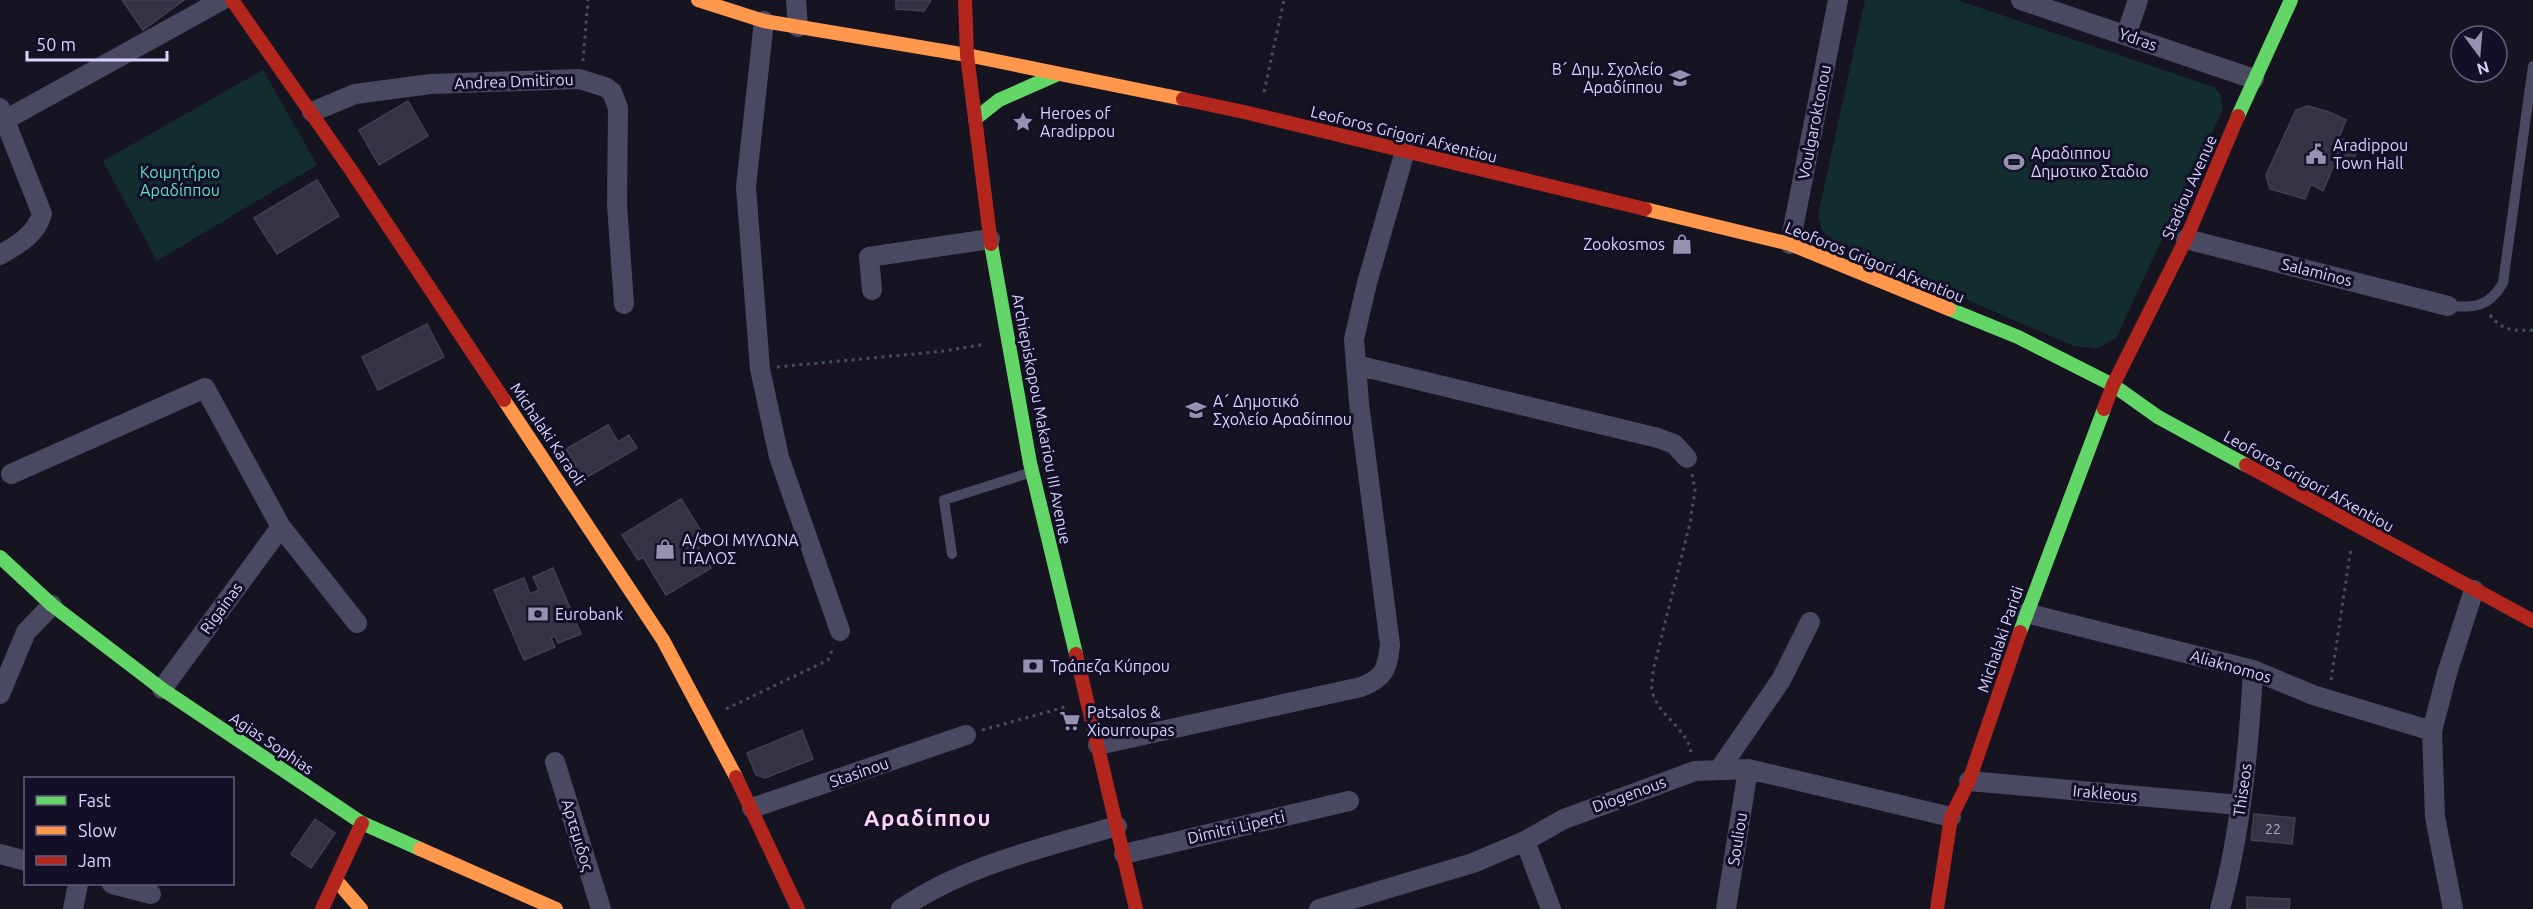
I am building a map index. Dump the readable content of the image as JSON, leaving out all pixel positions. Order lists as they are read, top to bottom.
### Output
{
  "streets": {
    "main road": [
      "Leoforos Grigori Afxentiou",
      "Stadiou Avenue",
      "Archiepiskopou Makariou III Avenue",
      "Michalaki Karaoli",
      "Michalaki Paridi",
      "Agias Sophias"
    ],
    "street": [
      "Ydras",
      "Andrea Dmitirou",
      "Voulgaroktonou",
      "Salaminos",
      "Rigainas",
      "Aliaknomos",
      "Stasinou",
      "Thiseos",
      "Irakleous",
      "Diogenous",
      "Dimitri Liperti",
      "Αρτεμιδος",
      "Souliou"
    ]
  },
  "crossings": [
    ["Ydras", "Stadiou Avenue"],
    ["Andrea Dmitirou", "Michalaki Karaoli"],
    ["Voulgaroktonou", "Leoforos Grigori Afxentiou"],
    ["Leoforos Grigori Afxentiou", "Stadiou Avenue"],
    ["Leoforos Grigori Afxentiou", "Archiepiskopou Makariou III Avenue"],
    ["Leoforos Grigori Afxentiou", "Michalaki Paridi"],
    ["Stadiou Avenue", "Salaminos"],
    ["Stadiou Avenue", "Michalaki Paridi"],
    ["Archiepiskopou Makariou III Avenue", "Dimitri Liperti"],
    ["Michalaki Karaoli", "Stasinou"],
    ["Rigainas", "Agias Sophias"],
    ["Michalaki Paridi", "Aliaknomos"],
    ["Michalaki Paridi", "Irakleous"],
    ["Michalaki Paridi", "Diogenous"],
    ["Aliaknomos", "Thiseos"],
    ["Thiseos", "Irakleous"],
    ["Diogenous", "Souliou"]
  ],
  "districts": ["Αραδίππου"],
  "parks": ["Κοιμητήριο Αραδίππου"],
  "places": {
    "school or university": ["Β´ Δημ. Σχολείο Αραδίππου", "Α´ Δημοτικό Σχολείο Αραδίππου"],
    "place": ["Heroes of Aradippou"],
    "public building": ["Aradippou Town Hall"],
    "sports": ["Αραδιππου Δημοτικο Σταδιο"],
    "shop": ["Zookosmos", "Α/ΦΟΙ ΜΥΛΩΝΑ ΙΤΑΛΟΣ"],
    "bank": ["Eurobank", "Τράπεζα Κύπρου"],
    "supermarket": ["Patsalos & Xiourroupas"]
  },
  "house_numbers": ["22"],
  "legend": ["Fast", "Slow", "Jam"],
  "scale_bar": "50 m",
  "north": "bottom"
}
